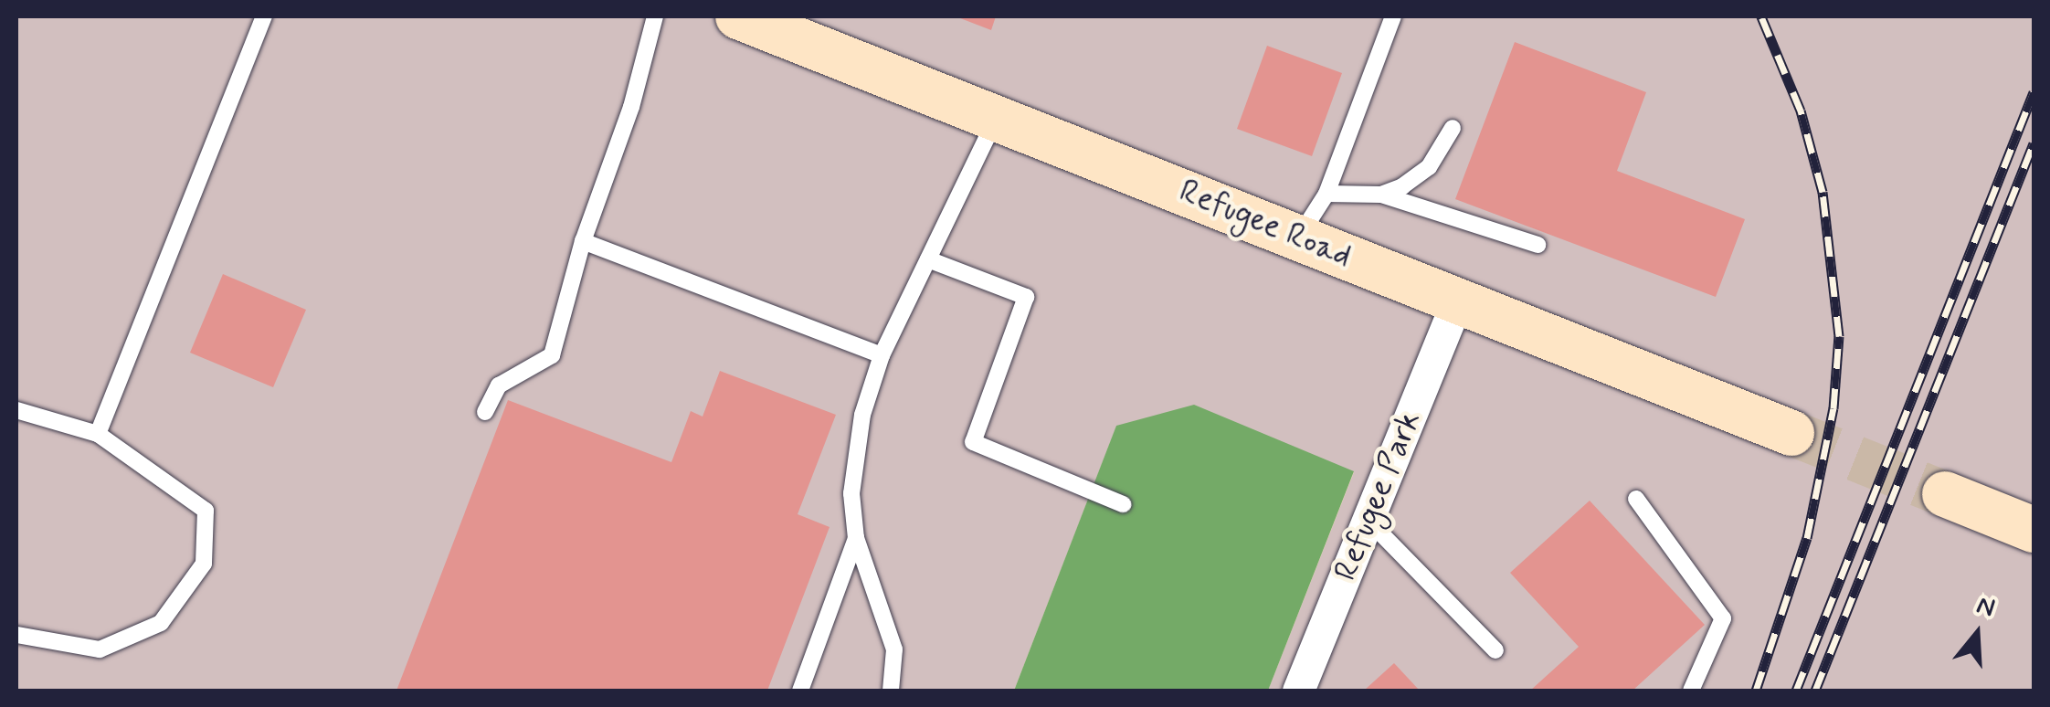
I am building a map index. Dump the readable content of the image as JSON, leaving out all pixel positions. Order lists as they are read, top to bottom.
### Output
{
  "streets": {
    "main road": ["Refugee Road"],
    "street": ["Refugee Park"]
  },
  "crossings": [
    ["Refugee Road", "Refugee Park"]
  ],
  "north": "top"
}
